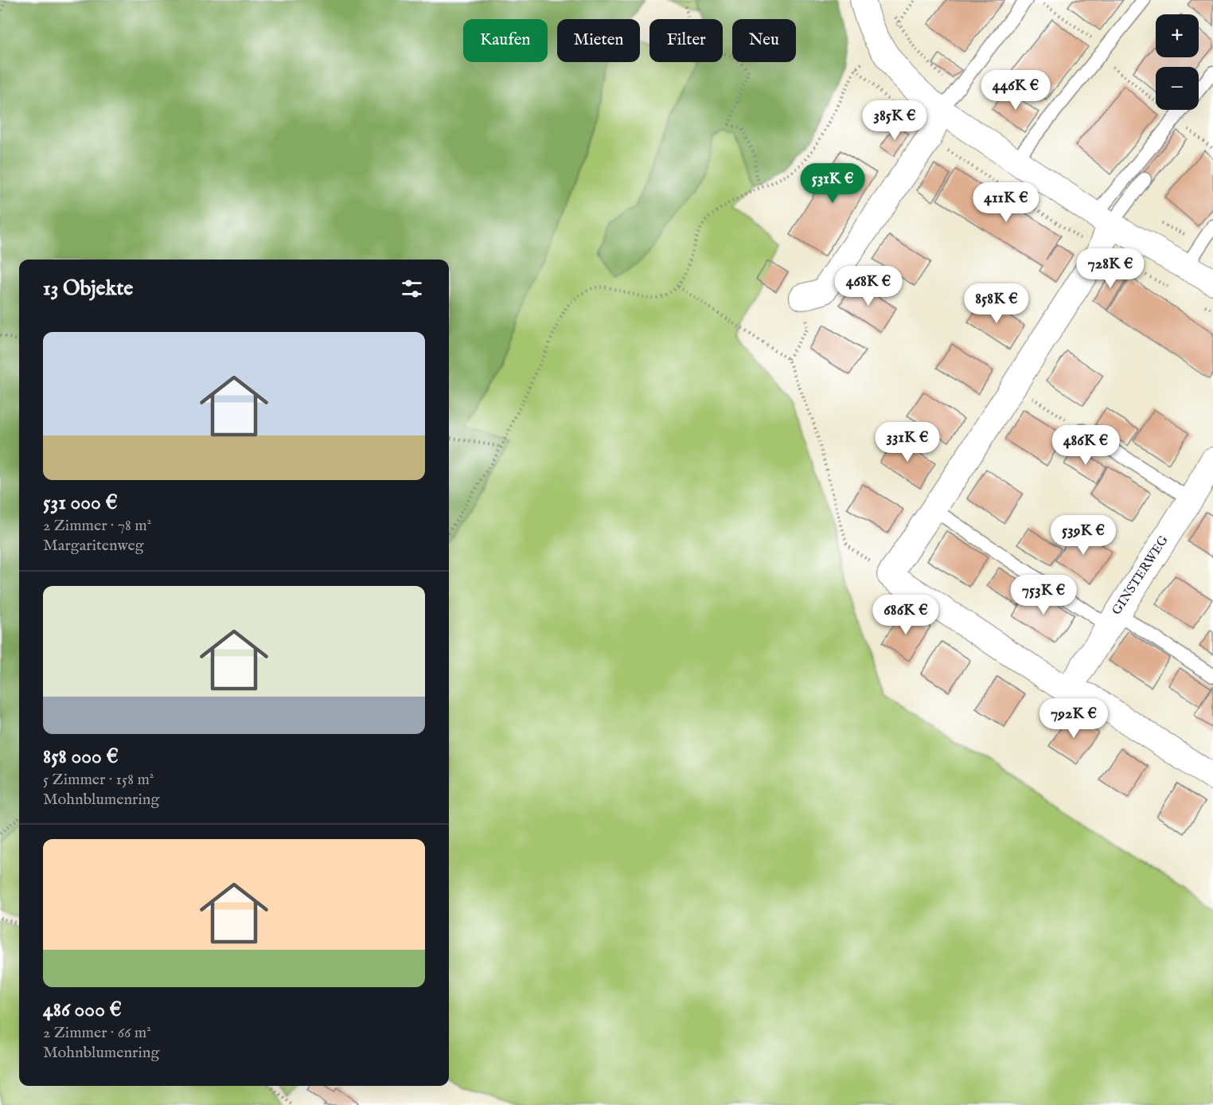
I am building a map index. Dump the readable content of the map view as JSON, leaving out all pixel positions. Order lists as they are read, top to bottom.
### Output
{
  "streets": {
    "street": ["GINSTERWEG"]
  },
  "page": {
    "map_buttons": ["+", "−"],
    "chip": [
      "Kaufen",
      "Mieten",
      "Filter",
      "Neu"
    ],
    "price": [
      "446K €",
      "385K €",
      "531K €",
      "411K €",
      "728K €",
      "468K €",
      "858K €",
      "331K €",
      "486K €",
      "539K €",
      "753K €",
      "686K €",
      "792K €"
    ],
    "heading": "13 Objekte",
    "list": [
      {
        "name": "531 000 €",
        "note": "2 Zimmer · 78 m² · Margaritenweg"
      },
      {
        "name": "858 000 €",
        "note": "5 Zimmer · 158 m² · Mohnblumenring"
      },
      {
        "name": "486 000 €",
        "note": "2 Zimmer · 66 m² · Mohnblumenring"
      }
    ]
  }
}
